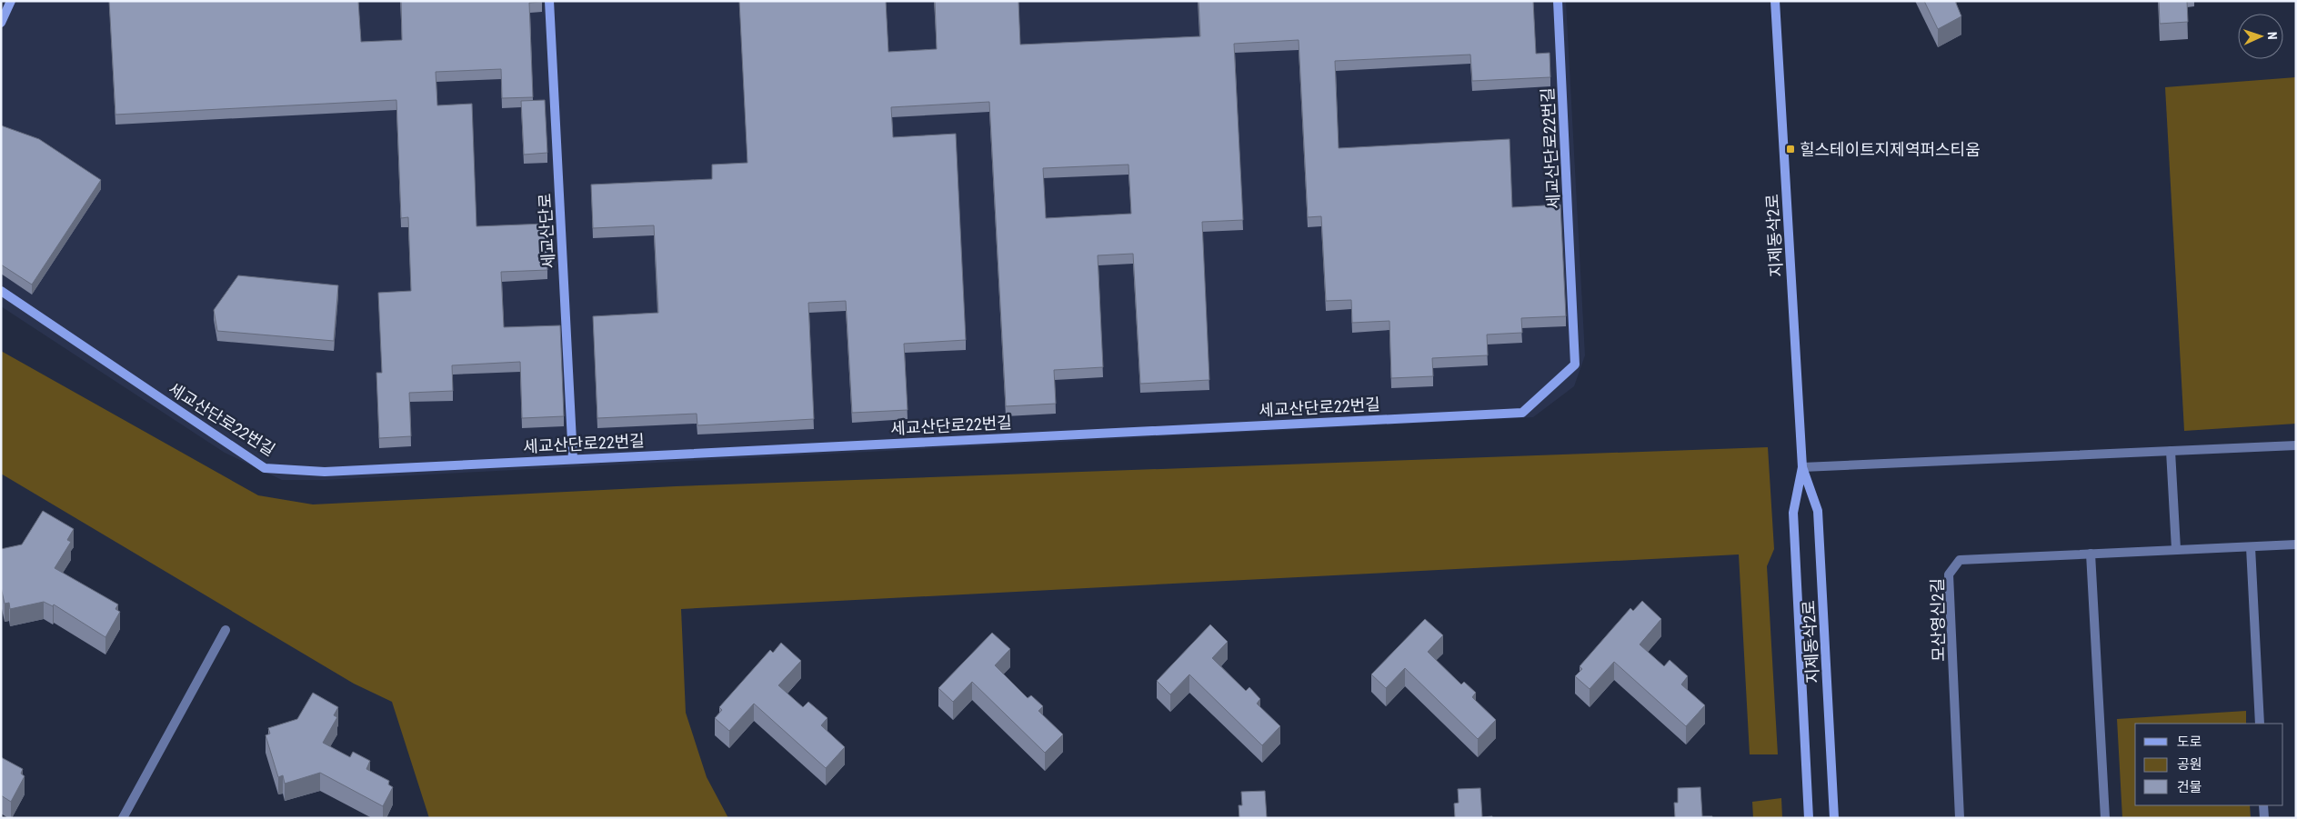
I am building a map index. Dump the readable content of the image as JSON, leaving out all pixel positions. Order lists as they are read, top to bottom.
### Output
{
  "streets": {
    "street": [
      "세교산단로22번길",
      "세교산단로",
      "지제동삭2로",
      "모산영신2길"
    ]
  },
  "crossings": [
    ["세교산단로22번길", "세교산단로"]
  ],
  "places": {
    "transit": ["힐스테이트지제역퍼스티움"]
  },
  "legend": ["도로", "공원", "건물"],
  "north": "right"
}
